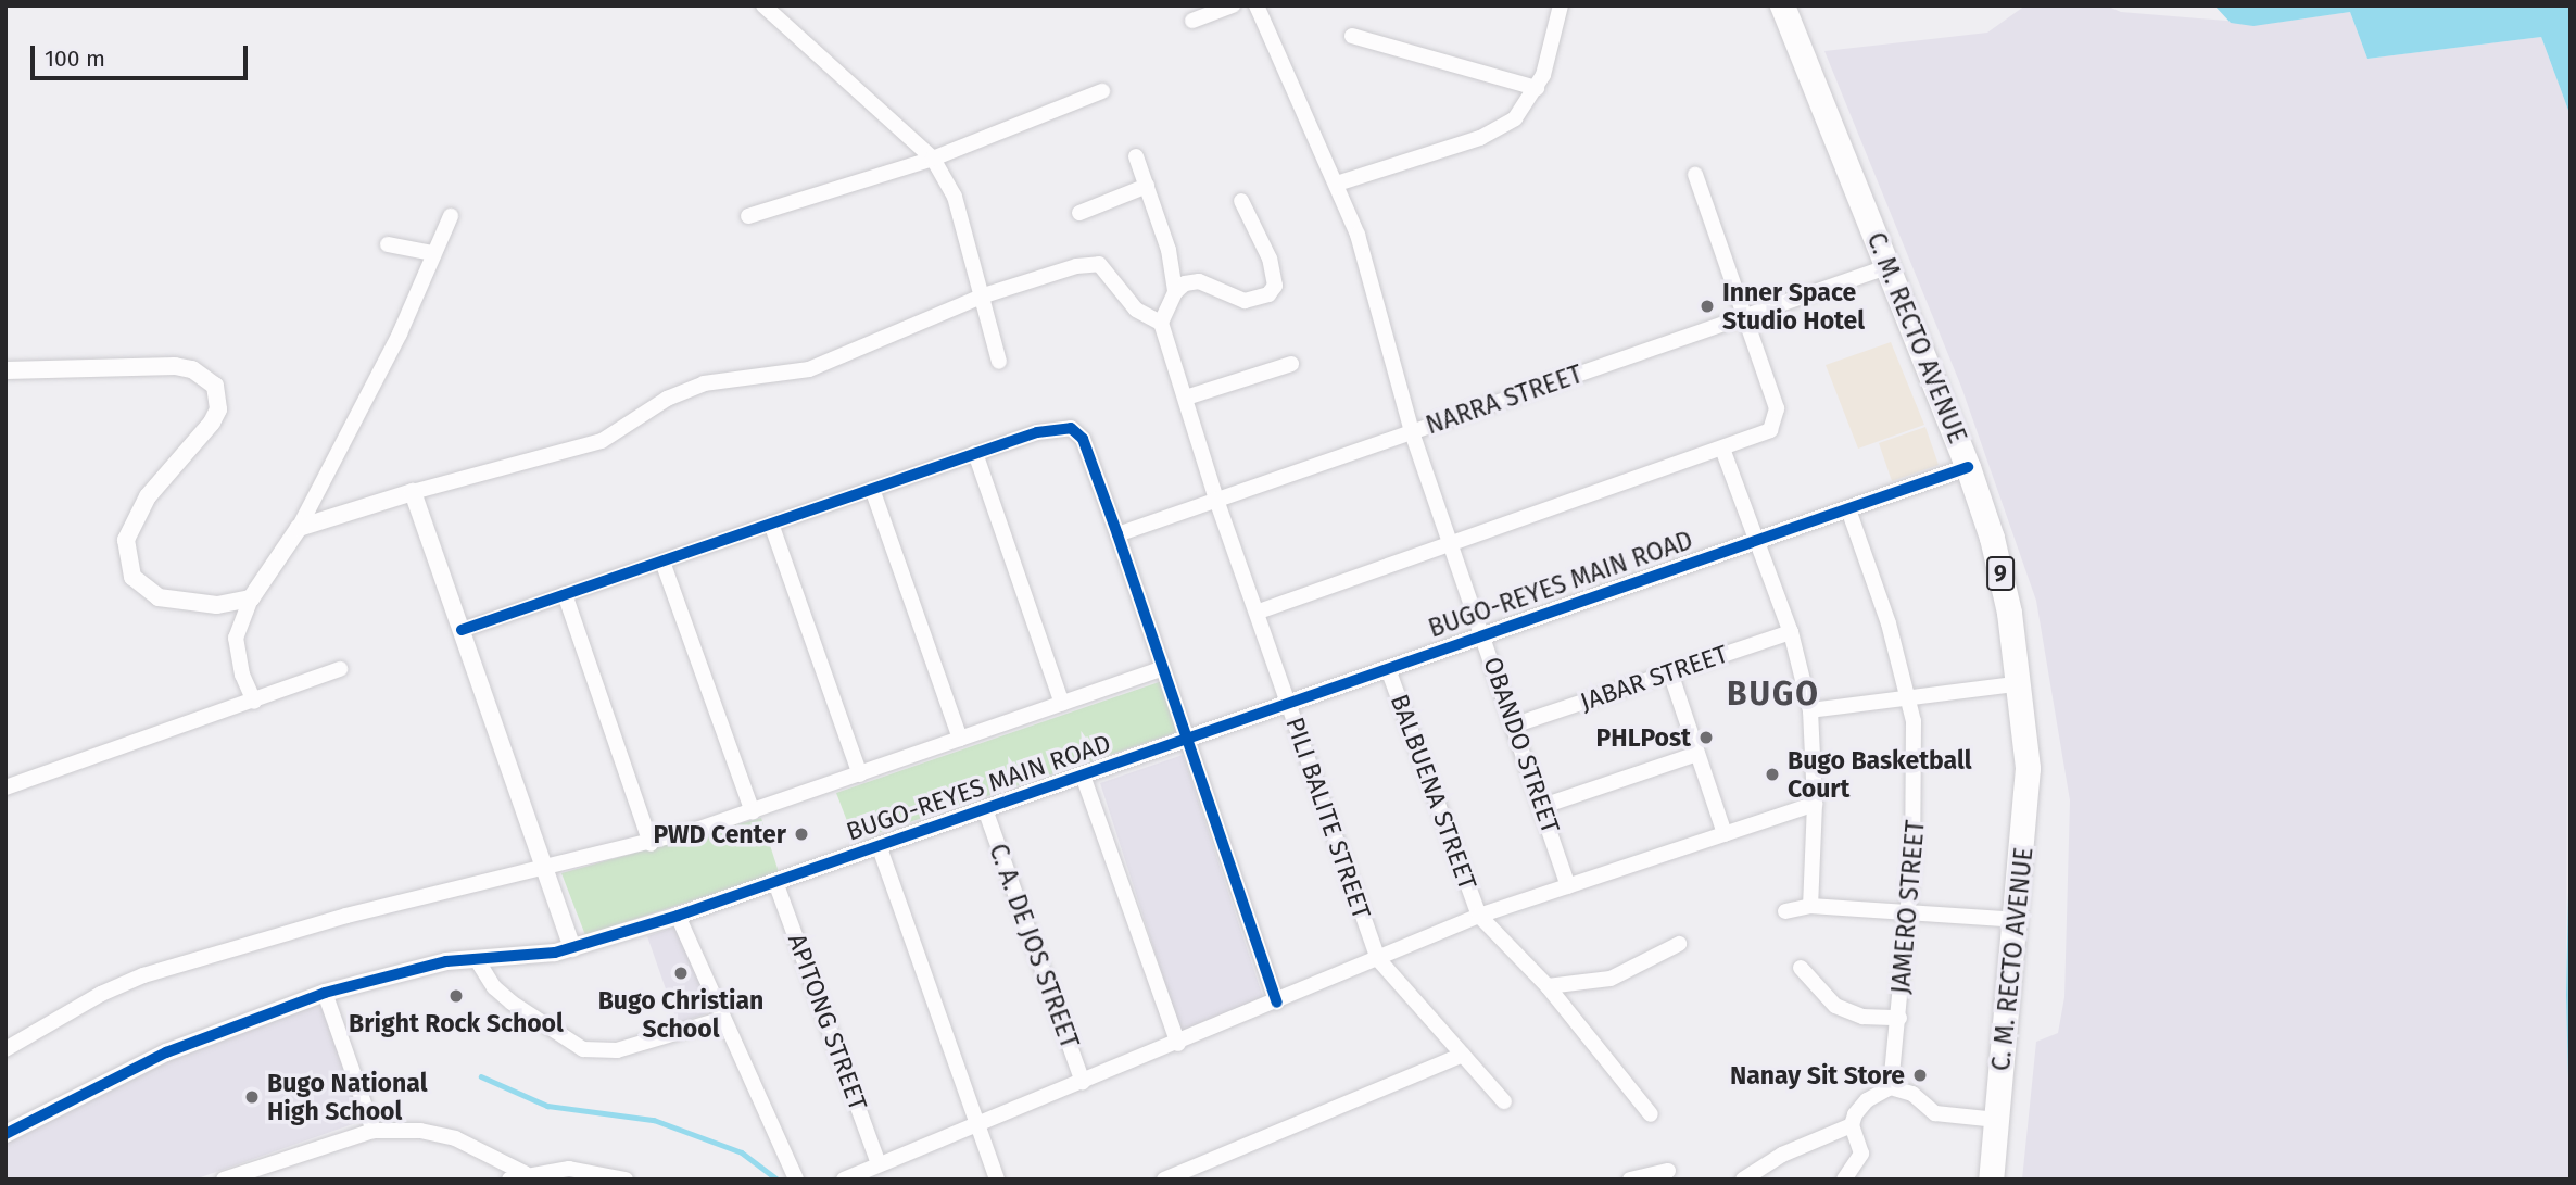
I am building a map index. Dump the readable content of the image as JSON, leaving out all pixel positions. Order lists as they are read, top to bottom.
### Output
{
  "streets": {
    "highway": ["C. M. RECTO AVENUE", "9"],
    "street": [
      "NARRA STREET",
      "BUGO-REYES MAIN ROAD",
      "JABAR STREET",
      "OBANDO STREET",
      "BALBUENA STREET",
      "PILI BALITE STREET",
      "JAMERO STREET",
      "C. A. DE JOS STREET",
      "APITONG STREET"
    ]
  },
  "crossings": [
    ["C. M. RECTO AVENUE", "NARRA STREET"],
    ["C. M. RECTO AVENUE", "BUGO-REYES MAIN ROAD"],
    ["NARRA STREET", "OBANDO STREET"],
    ["NARRA STREET", "PILI BALITE STREET"],
    ["BUGO-REYES MAIN ROAD", "OBANDO STREET"],
    ["BUGO-REYES MAIN ROAD", "BALBUENA STREET"],
    ["BUGO-REYES MAIN ROAD", "PILI BALITE STREET"],
    ["BUGO-REYES MAIN ROAD", "JAMERO STREET"],
    ["BUGO-REYES MAIN ROAD", "C. A. DE JOS STREET"],
    ["BUGO-REYES MAIN ROAD", "APITONG STREET"],
    ["JABAR STREET", "OBANDO STREET"]
  ],
  "districts": ["BUGO"],
  "places": [
    "Inner Space Studio Hotel",
    "PHLPost",
    "Bugo Basketball Court",
    "PWD Center",
    "Bugo Christian School",
    "Bright Rock School",
    "Nanay Sit Store",
    "Bugo National High School"
  ],
  "scale_bar": "100 m"
}
